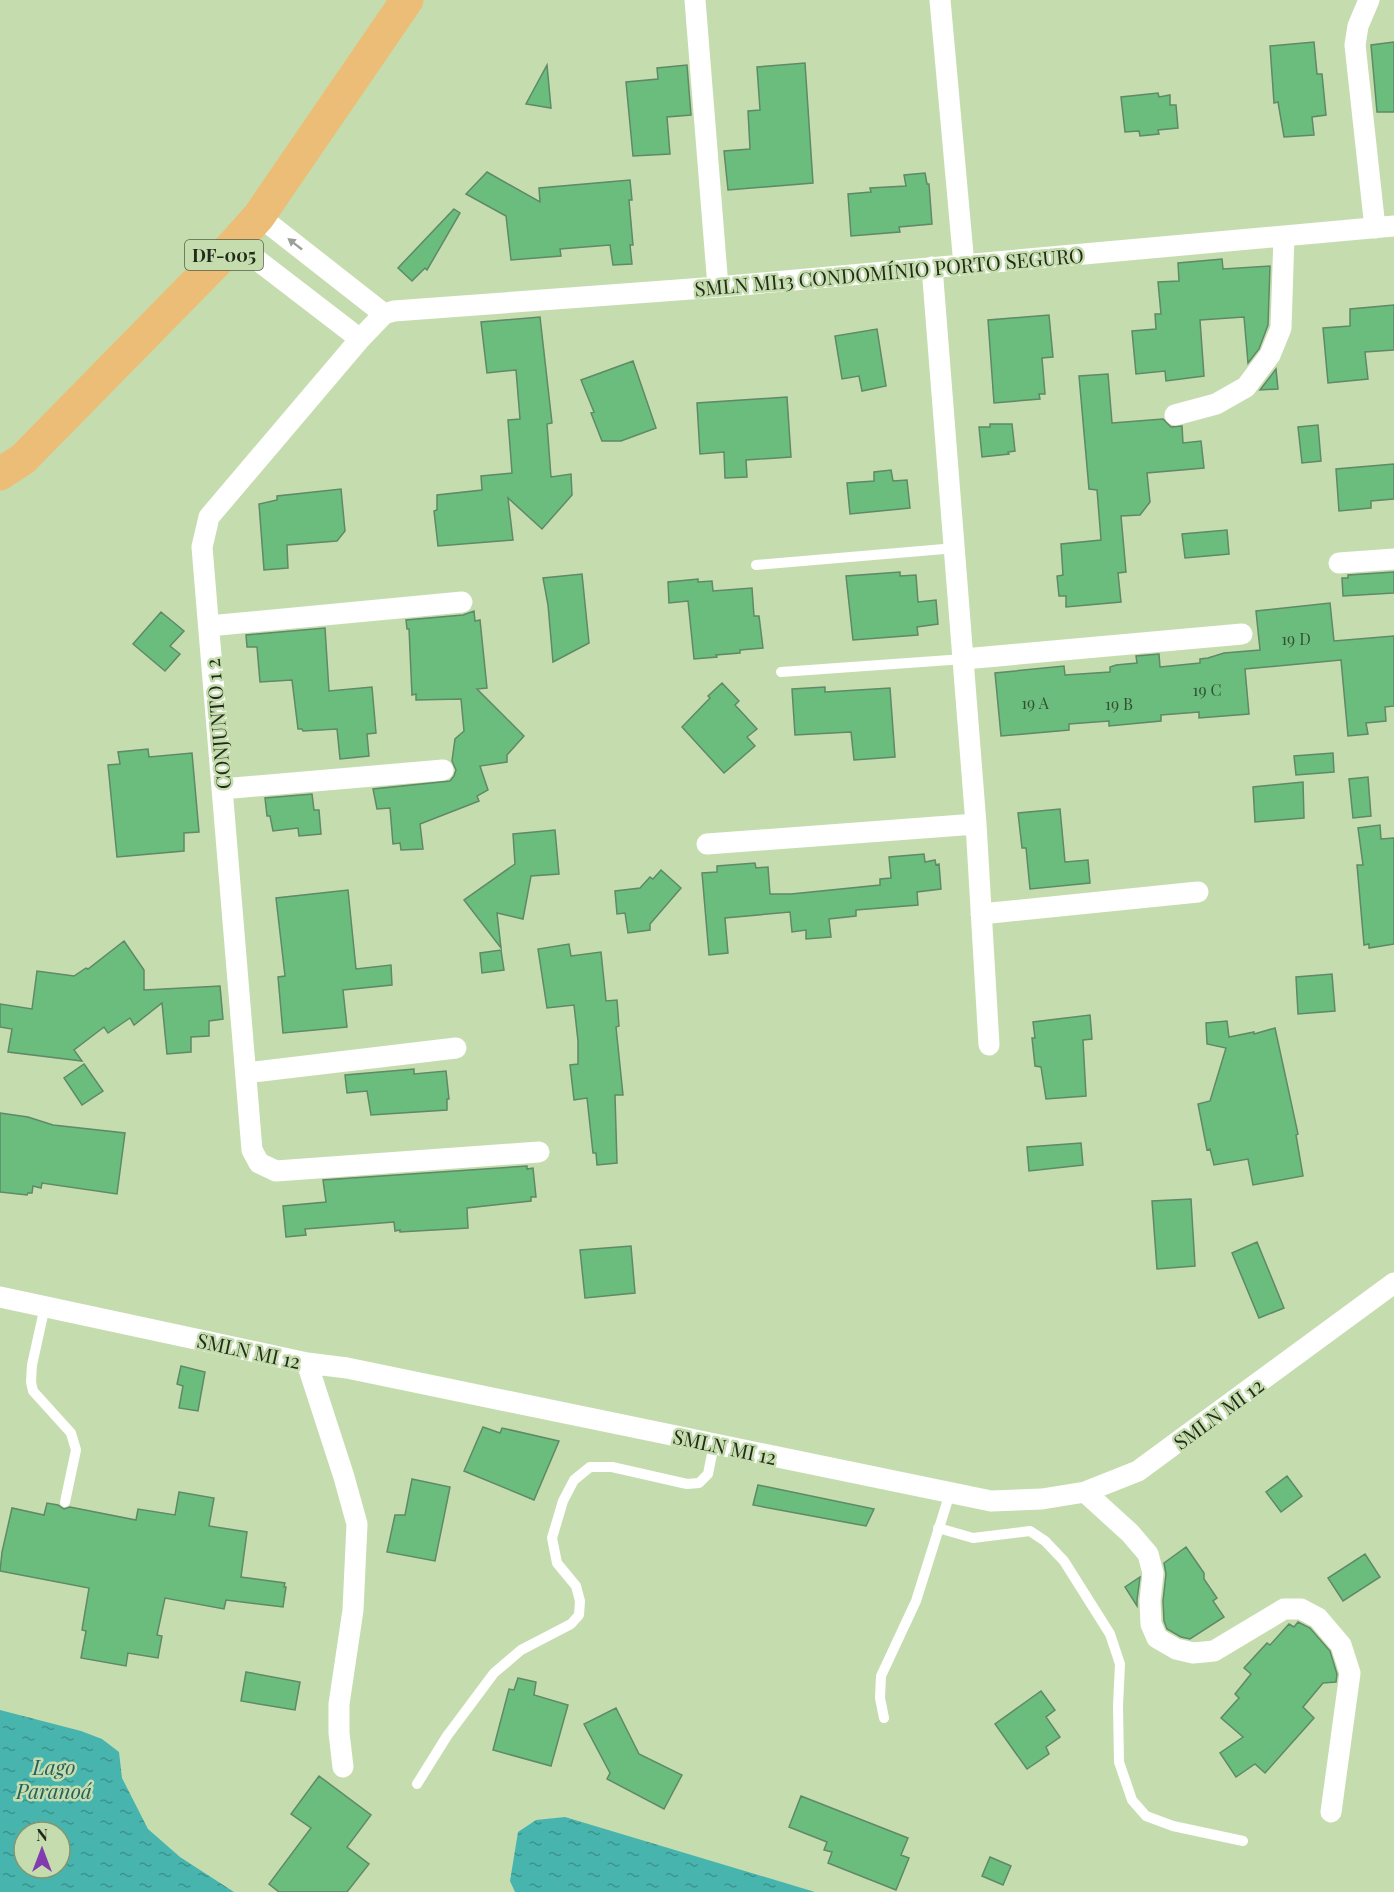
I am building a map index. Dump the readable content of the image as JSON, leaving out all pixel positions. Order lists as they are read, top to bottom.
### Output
{
  "streets": {
    "main road": ["DF-005"],
    "street": ["SMLN MI13 CONDOMÍNIO PORTO SEGURO", "CONJUNTO 1 2", "SMLN MI 12"]
  },
  "water": ["Lago Paranoá"],
  "house_numbers": [
    "19 D",
    "19 C",
    "19 A",
    "19 B"
  ],
  "north": "top"
}
